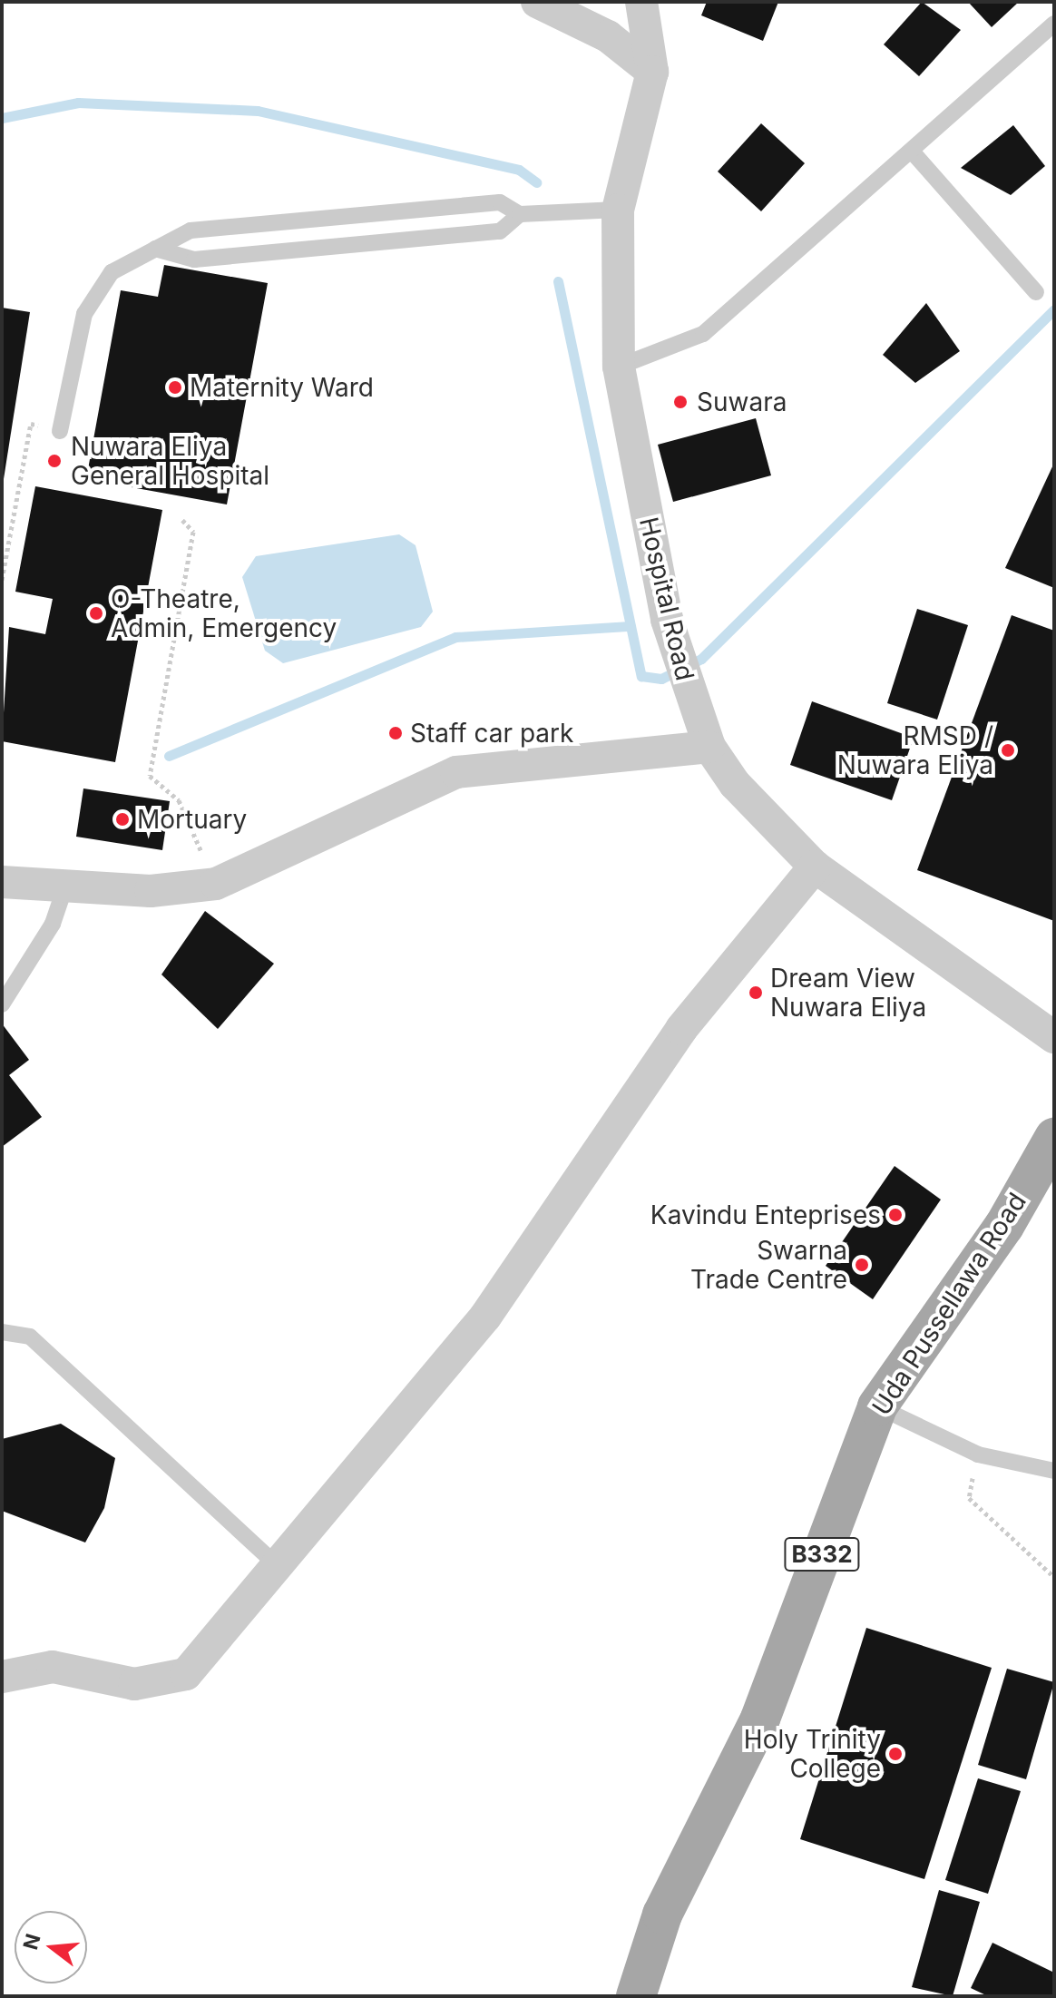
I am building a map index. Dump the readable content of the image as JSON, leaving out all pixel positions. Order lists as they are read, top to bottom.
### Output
{
  "streets": {
    "main road": ["Uda Pussellawa Road", "B332"],
    "street": ["Hospital Road"]
  },
  "places": [
    "Maternity Ward",
    "Suwara",
    "Nuwara Eliya General Hospital",
    "O-Theatre, Admin, Emergency",
    "Staff car park",
    "RMSD / Nuwara Eliya",
    "Mortuary",
    "Dream View Nuwara Eliya",
    "Kavindu Enteprises",
    "Swarna Trade Centre",
    "Holy Trinity College"
  ],
  "north": "left"
}
